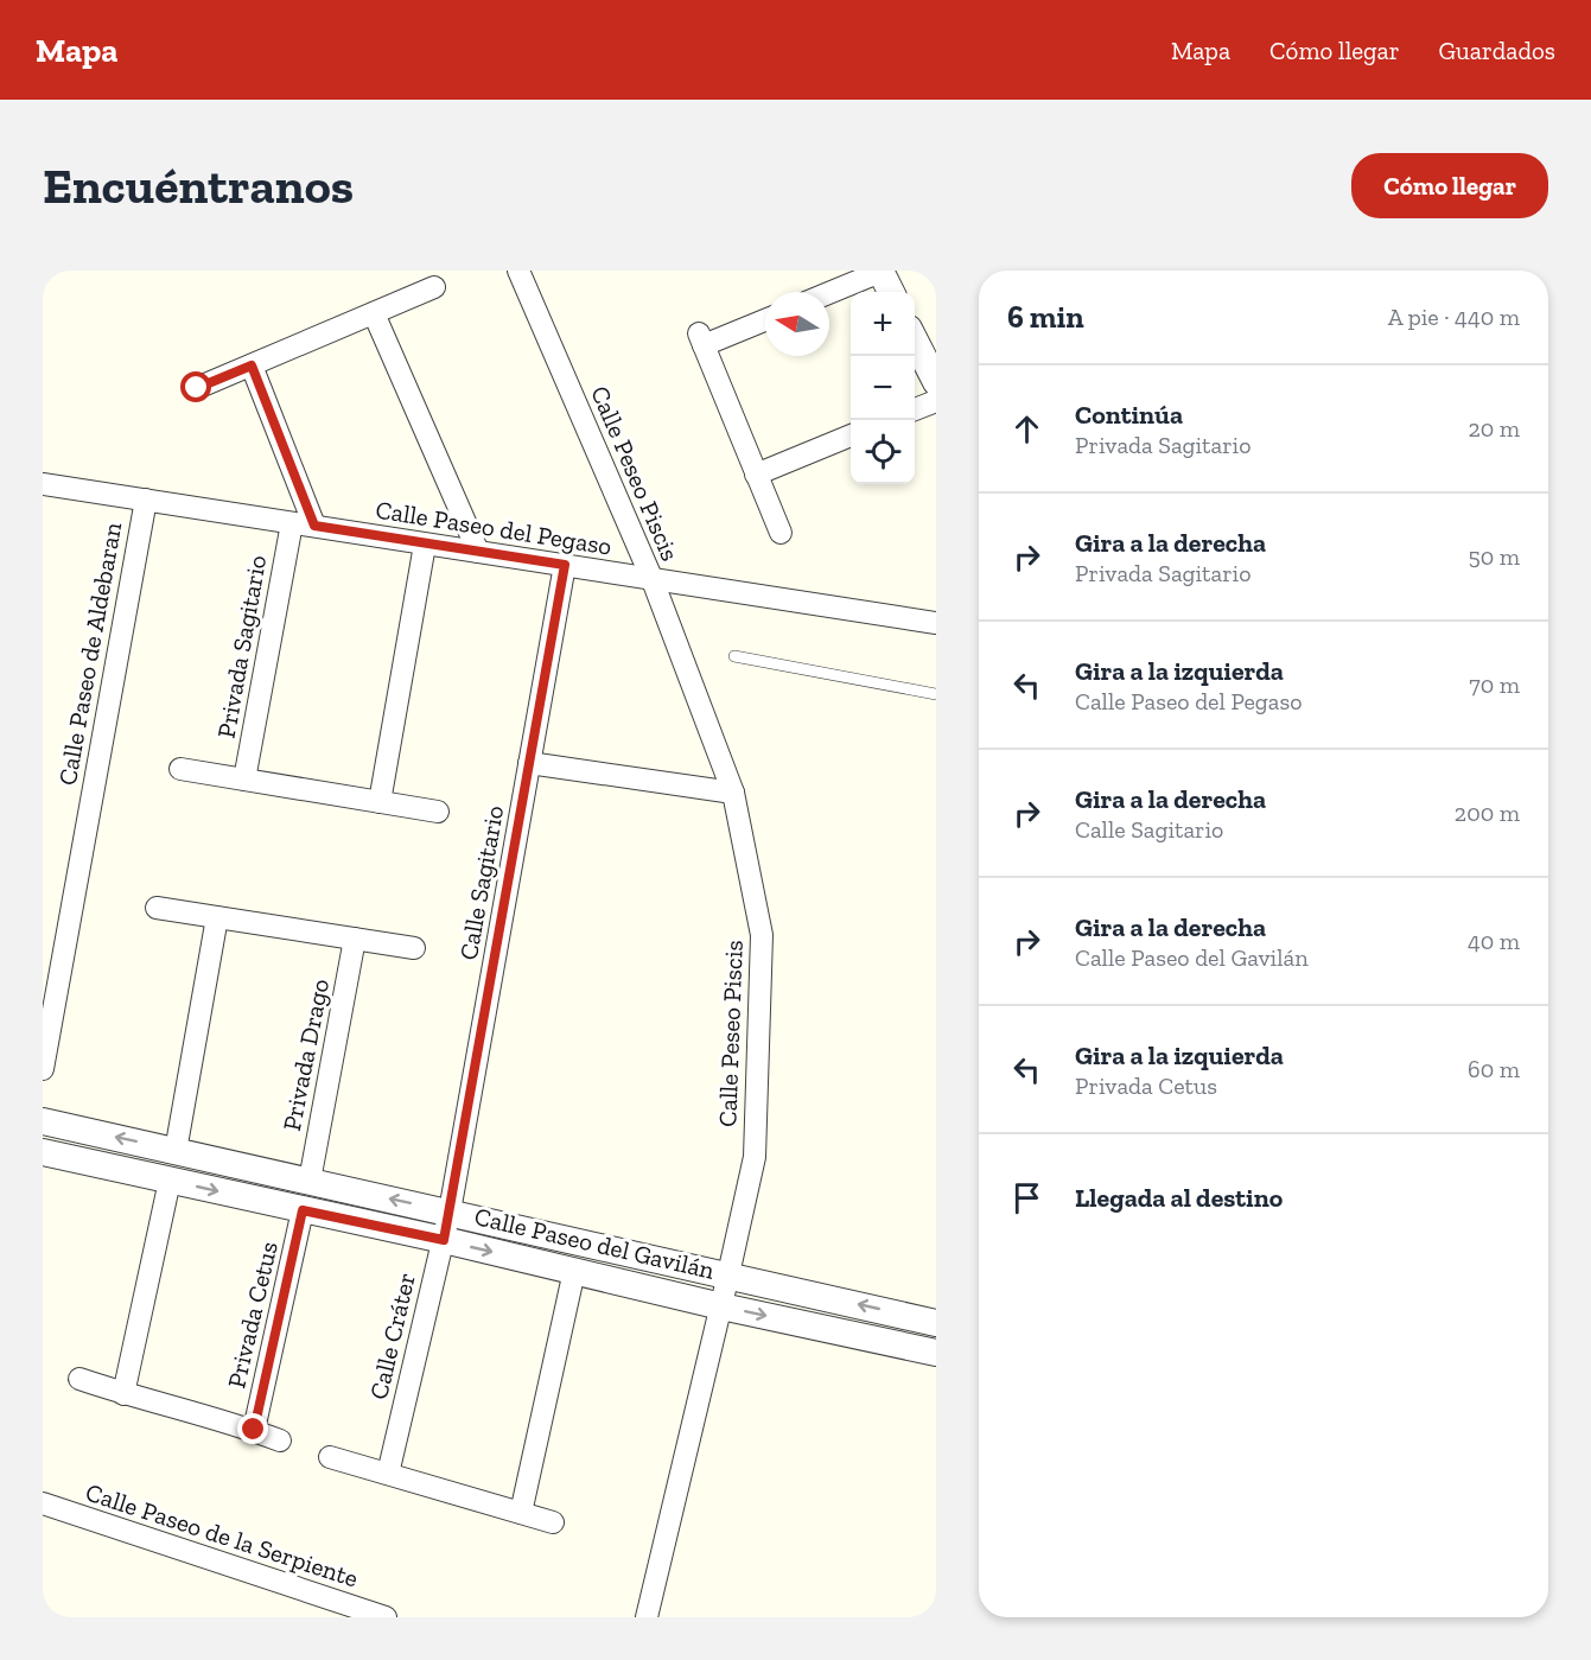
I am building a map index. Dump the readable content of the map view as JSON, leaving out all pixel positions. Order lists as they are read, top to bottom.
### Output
{
  "streets": {
    "street": [
      "Calle Peseo Piscis",
      "Calle Paseo del Pegaso",
      "Privada Sagitario",
      "Calle Paseo de Aldebaran",
      "Calle Sagitario",
      "Privada Drago",
      "Calle Paseo del Gavilán",
      "Privada Cetus",
      "Calle Cráter",
      "Calle Paseo de la Serpiente"
    ]
  },
  "crossings": [
    ["Calle Peseo Piscis", "Calle Paseo del Pegaso"],
    ["Calle Peseo Piscis", "Calle Paseo del Gavilán"],
    ["Calle Paseo del Pegaso", "Privada Sagitario"],
    ["Calle Paseo del Pegaso", "Calle Paseo de Aldebaran"],
    ["Calle Paseo del Pegaso", "Calle Sagitario"],
    ["Calle Sagitario", "Calle Paseo del Gavilán"],
    ["Calle Sagitario", "Calle Cráter"],
    ["Privada Drago", "Calle Paseo del Gavilán"],
    ["Calle Paseo del Gavilán", "Privada Cetus"],
    ["Calle Paseo del Gavilán", "Calle Cráter"]
  ],
  "north": "left",
  "page": {
    "header": "Mapa",
    "nav": ["Mapa", "Cómo llegar", "Guardados"],
    "buttons": "Cómo llegar",
    "title": "Encuéntranos",
    "heading": ["6 min", "A pie · 440 m"],
    "map_buttons": ["+", "−"],
    "list": [
      ["Continúa", "Privada Sagitario", "20 m"],
      ["Gira a la derecha", "Privada Sagitario", "50 m"],
      ["Gira a la izquierda", "Calle Paseo del Pegaso", "70 m"],
      ["Gira a la derecha", "Calle Sagitario", "200 m"],
      ["Gira a la derecha", "Calle Paseo del Gavilán", "40 m"],
      ["Gira a la izquierda", "Privada Cetus", "60 m"],
      "Llegada al destino"
    ]
  }
}
